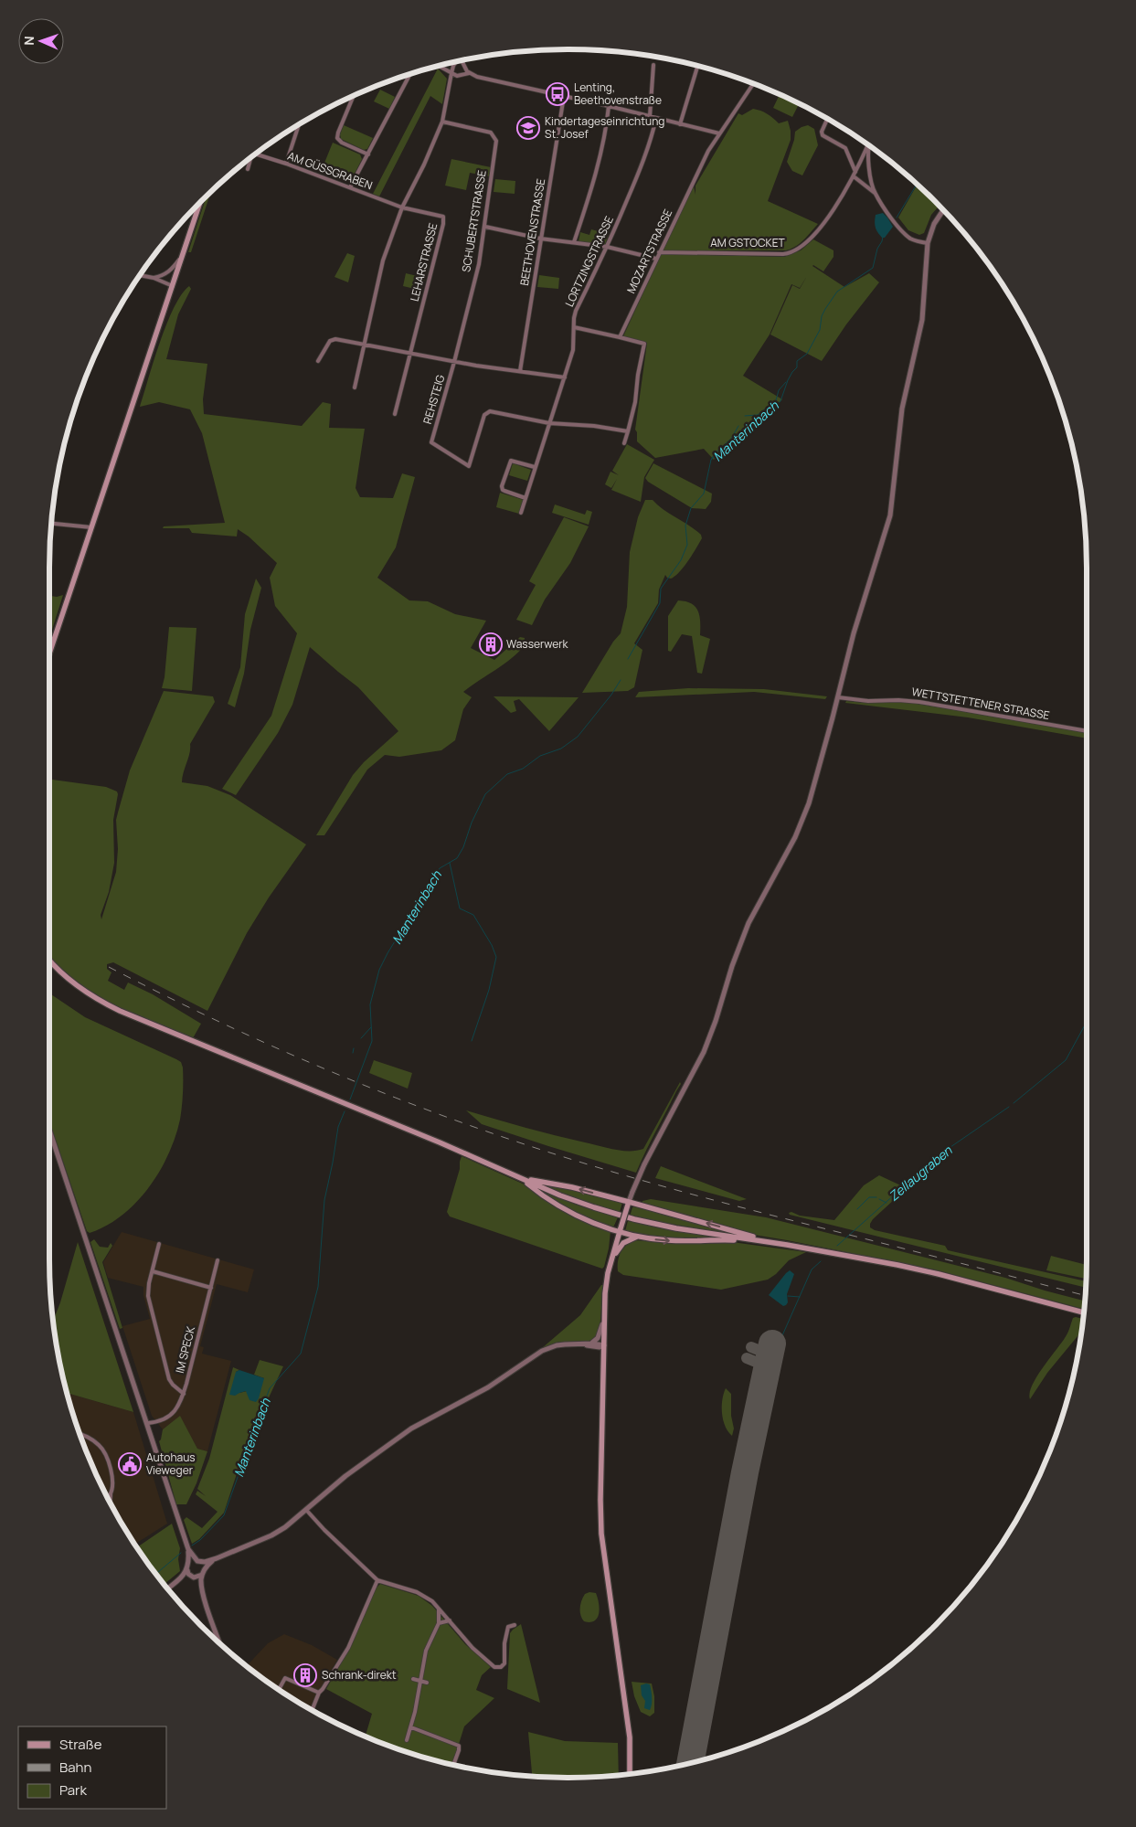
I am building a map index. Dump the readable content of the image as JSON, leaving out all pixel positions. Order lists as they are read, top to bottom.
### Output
{
  "streets": {
    "street": [
      "AM GÜSSGRABEN",
      "SCHUBERTSTRASSE",
      "BEETHOVENSTRASSE",
      "AM GSTOCKET",
      "MOZARTSTRASSE",
      "LORTZINGSTRASSE",
      "LEHARSTRASSE",
      "REHSTEIG",
      "WETTSTETTENER STRASSE",
      "IM SPECK"
    ]
  },
  "crossings": [
    ["AM GÜSSGRABEN", "LEHARSTRASSE"],
    ["SCHUBERTSTRASSE", "REHSTEIG"],
    ["AM GSTOCKET", "MOZARTSTRASSE"],
    ["LORTZINGSTRASSE", "REHSTEIG"]
  ],
  "water": ["Manterinbach", "Zellaugraben"],
  "places": {
    "bus stop": ["Lenting, Beethovenstraße"],
    "school or university": ["Kindertageseinrichtung St. Josef"],
    "building": ["Wasserwerk", "Schrank-direkt"],
    "public building": ["Autohaus Vieweger"]
  },
  "legend": ["Straße", "Bahn", "Park"],
  "north": "left"
}
